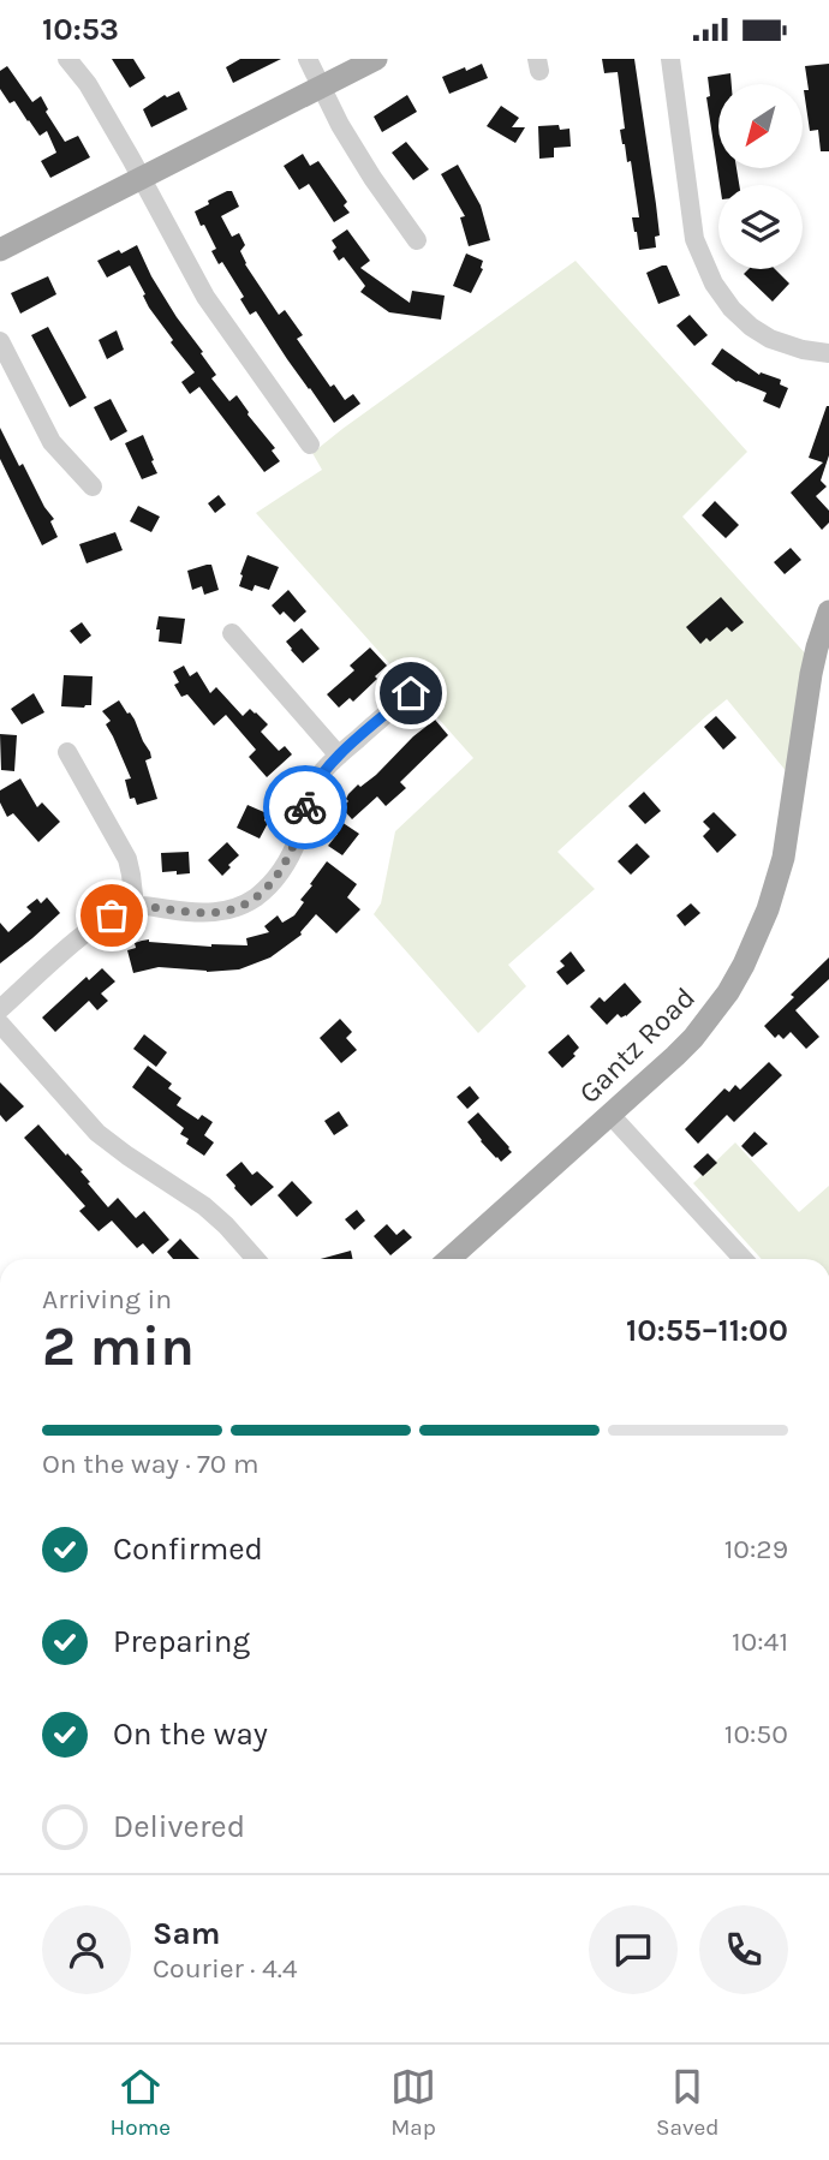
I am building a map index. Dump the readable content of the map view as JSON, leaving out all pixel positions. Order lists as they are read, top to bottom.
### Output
{
  "streets": {
    "main road": ["Gantz Road"]
  },
  "north": "bottom left",
  "page": {
    "status": "10:53",
    "heading": ["2 min", "Arriving in", "10:55–11:00"],
    "panel": ["Sam", "Courier · 4.4"],
    "bar": "On the way · 70 m",
    "list": [
      ["Confirmed", "10:29"],
      ["Preparing", "10:41"],
      ["On the way", "10:50"],
      "Delivered"
    ],
    "tabs": ["Home", "Map", "Saved"]
  }
}
